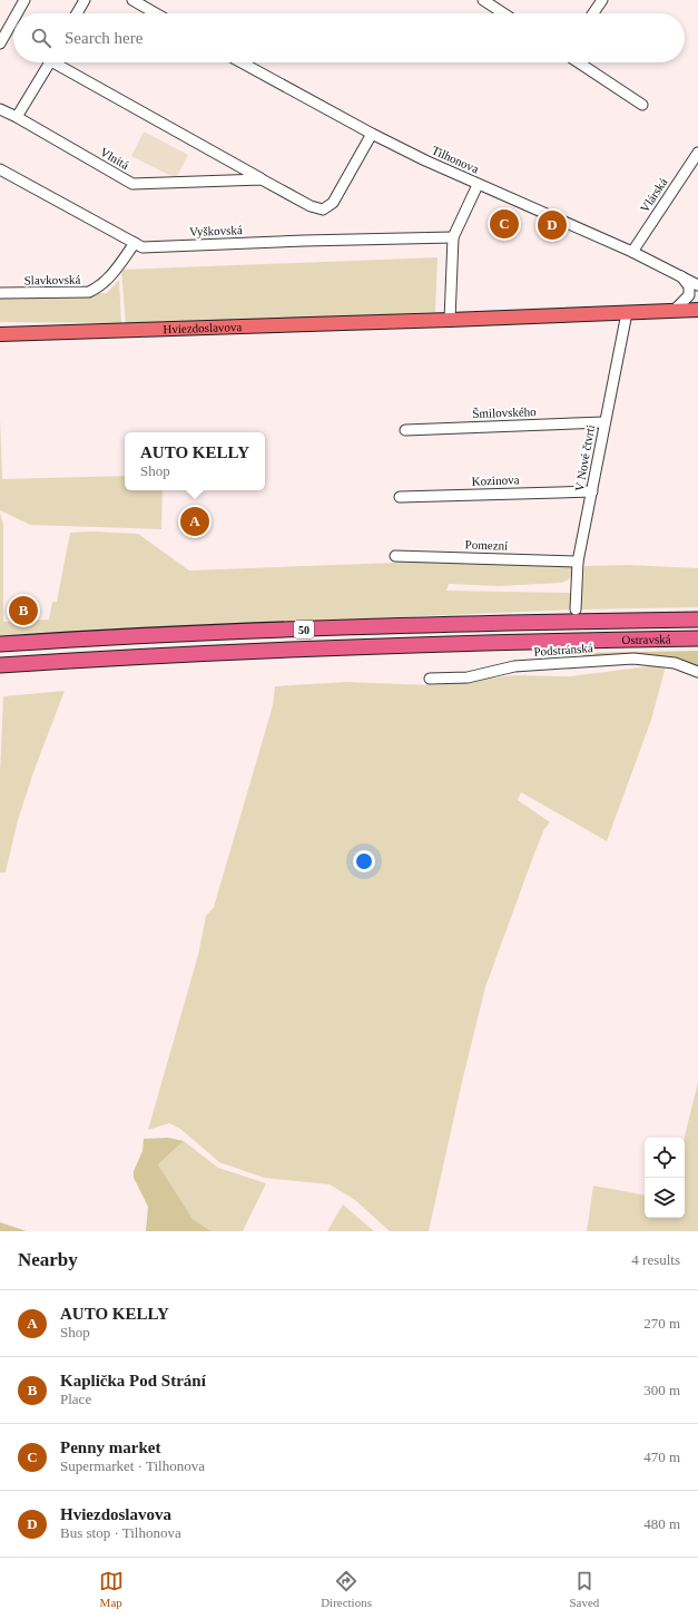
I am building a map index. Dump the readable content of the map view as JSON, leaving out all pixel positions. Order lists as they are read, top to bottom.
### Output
{
  "streets": {
    "highway": ["50", "Ostravská"],
    "main road": ["Hviezdoslavova"],
    "street": [
      "Vlnitá",
      "Tilhonova",
      "Vlárská",
      "Vyškovská",
      "Slavkovská",
      "Šmilovského",
      "V Nové čtvrti",
      "Kozinova",
      "Pomezní",
      "Podstránská"
    ]
  },
  "crossings": [
    ["Tilhonova", "Vlárská"],
    ["Vyškovská", "Slavkovská"],
    ["Hviezdoslavova", "V Nové čtvrti"],
    ["Šmilovského", "V Nové čtvrti"],
    ["V Nové čtvrti", "Kozinova"],
    ["V Nové čtvrti", "Pomezní"]
  ],
  "page": {
    "search": "Search here",
    "pins": [
      "C",
      "D",
      "A",
      "B"
    ],
    "popup": ["AUTO KELLY", "Shop"],
    "heading": ["Nearby", "4 results"],
    "list": [
      {
        "mark": "A",
        "name": "AUTO KELLY",
        "note": "Shop",
        "value": "270 m"
      },
      {
        "mark": "B",
        "name": "Kaplička Pod Strání",
        "note": "Place",
        "value": "300 m"
      },
      {
        "mark": "C",
        "name": "Penny market",
        "note": "Supermarket · Tilhonova",
        "value": "470 m"
      },
      {
        "mark": "D",
        "name": "Hviezdoslavova",
        "note": "Bus stop · Tilhonova",
        "value": "480 m"
      }
    ],
    "nav": ["Map", "Directions", "Saved"]
  }
}
